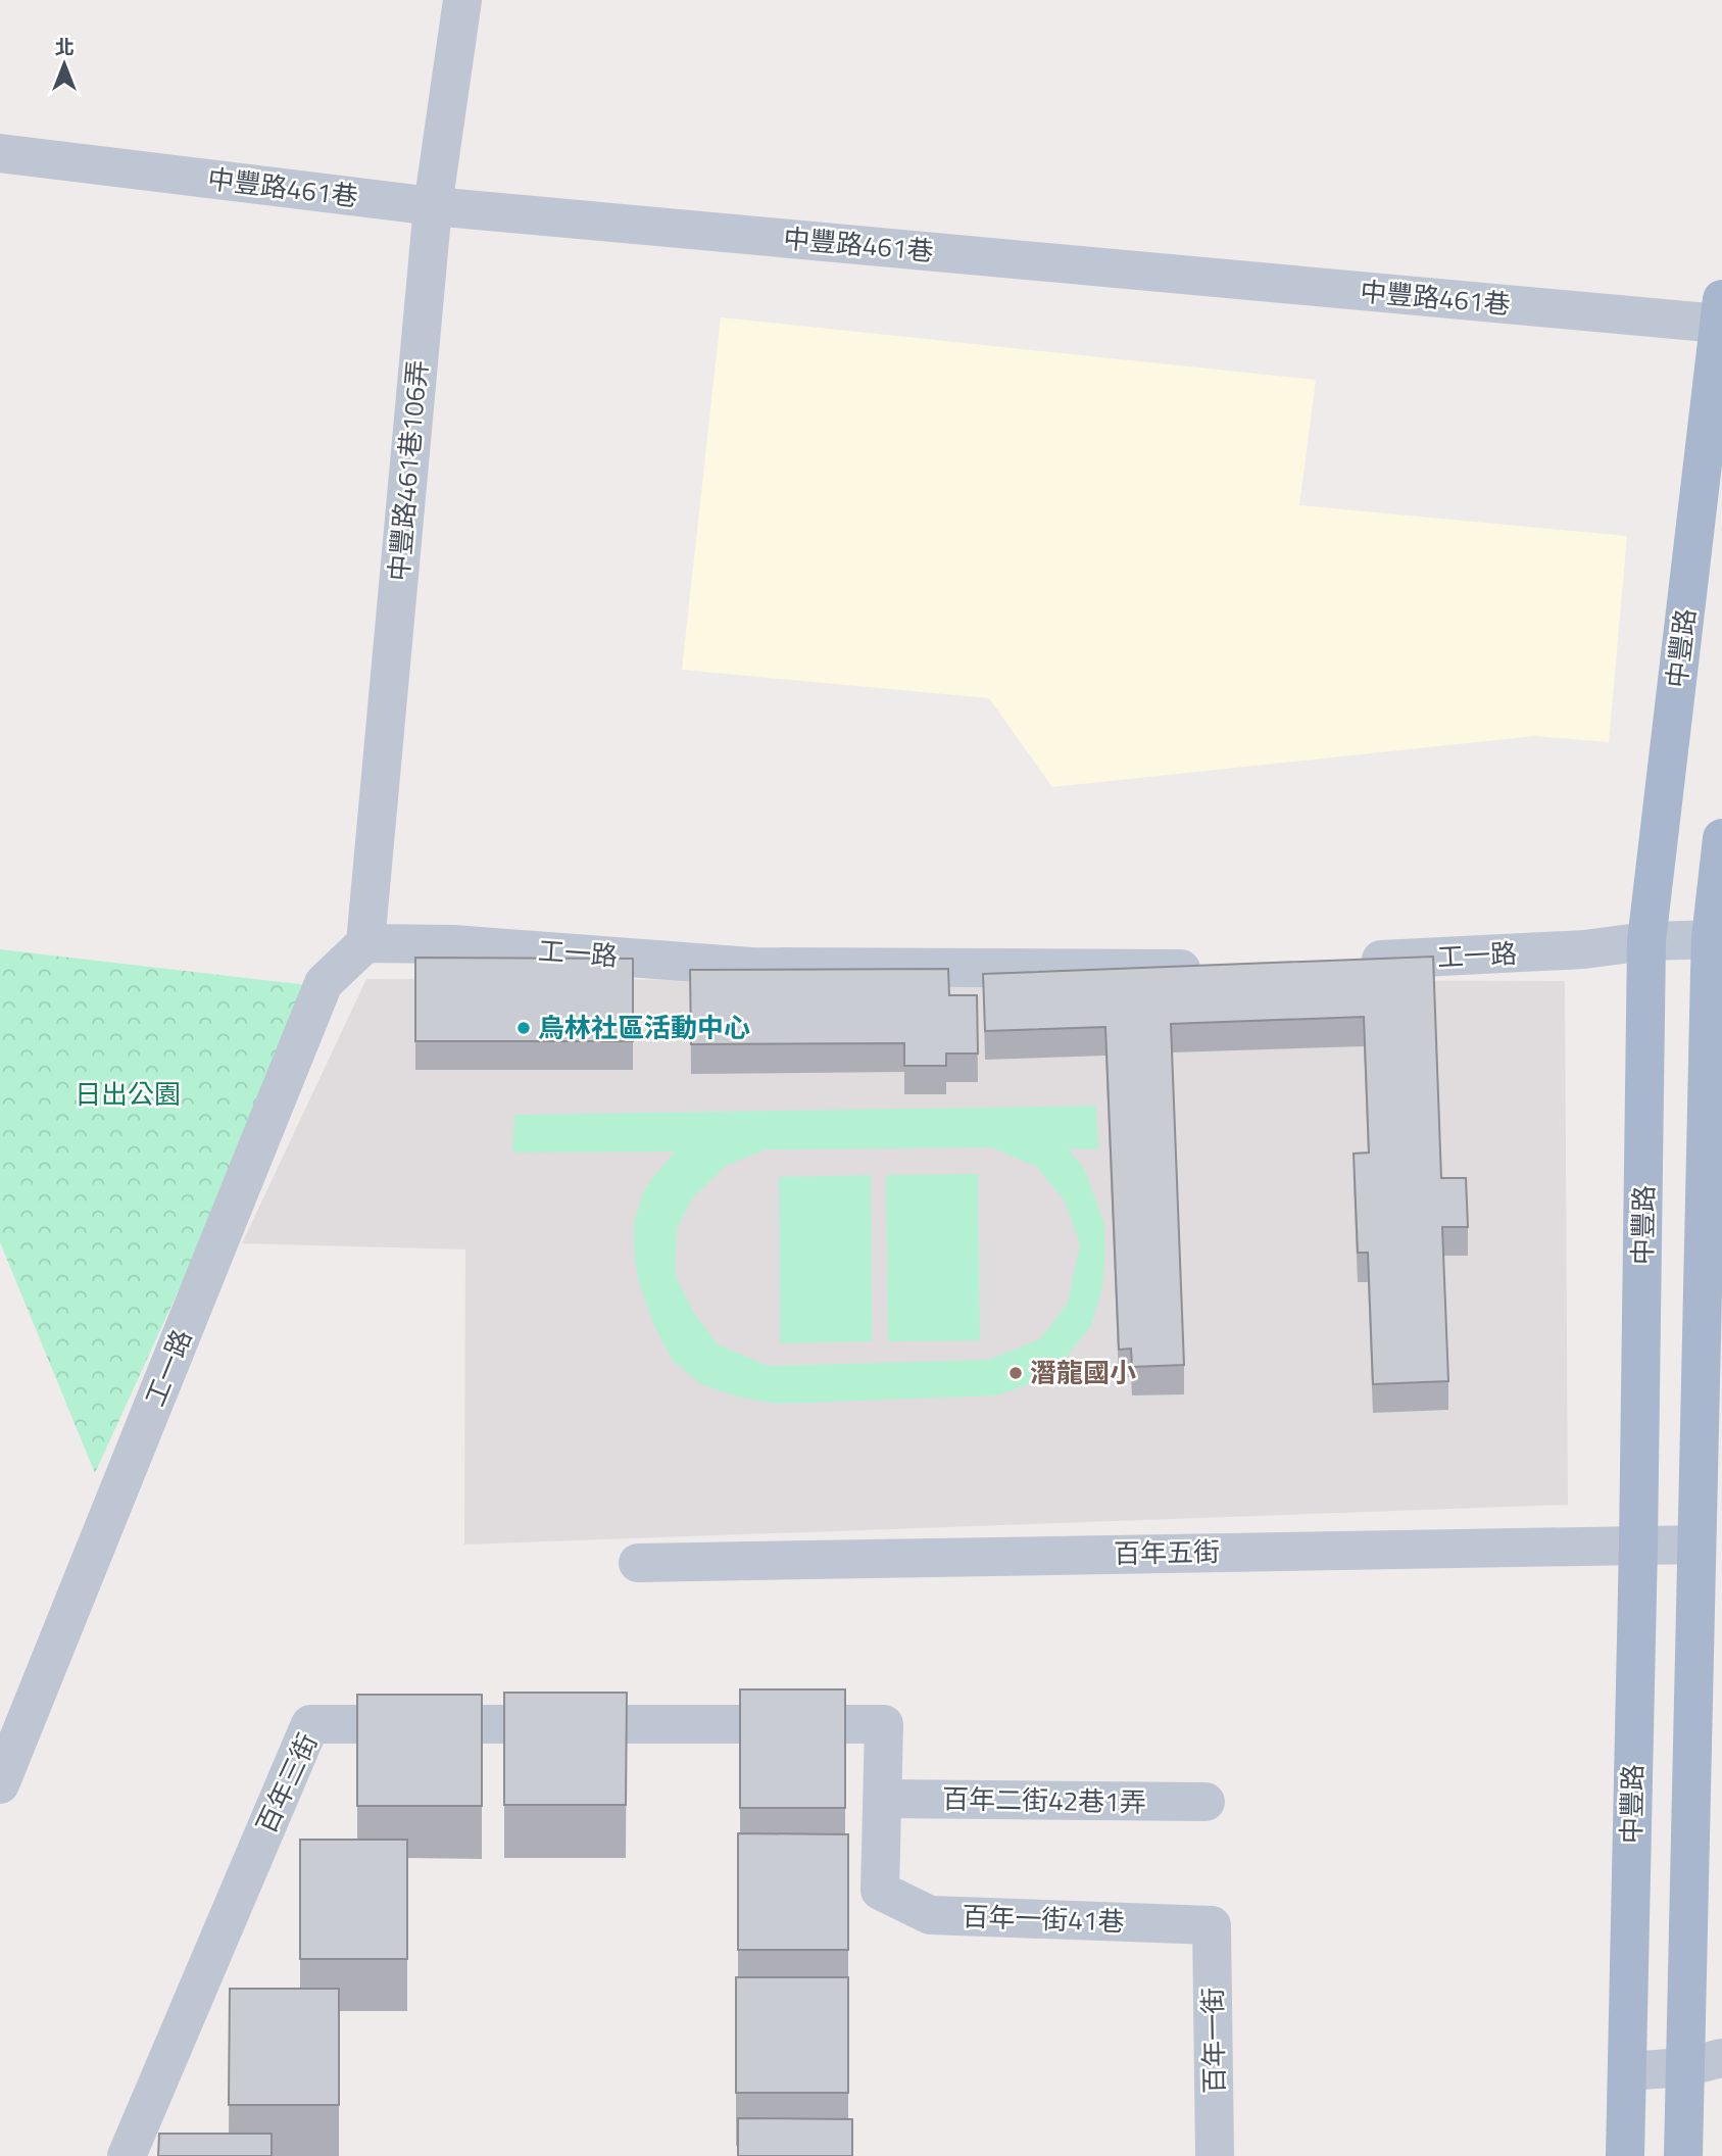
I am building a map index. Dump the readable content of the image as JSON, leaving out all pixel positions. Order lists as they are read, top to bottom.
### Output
{
  "streets": {
    "main road": ["中豐路"],
    "street": [
      "中豐路461巷",
      "中豐路461巷106弄",
      "工一路",
      "百年五街",
      "百年三街",
      "百年二街42巷1弄",
      "百年一街41巷",
      "百年一街"
    ]
  },
  "crossings": [
    ["中豐路461巷", "中豐路461巷106弄"],
    ["中豐路461巷", "中豐路"],
    ["中豐路461巷106弄", "工一路"],
    ["中豐路", "工一路"],
    ["中豐路", "百年五街"],
    ["百年三街", "百年二街42巷1弄"],
    ["百年三街", "百年一街41巷"],
    ["百年二街42巷1弄", "百年一街41巷"],
    ["百年一街41巷", "百年一街"]
  ],
  "parks": ["日出公園"],
  "places": ["烏林社區活動中心", "潛龍國小"],
  "north": "top"
}
